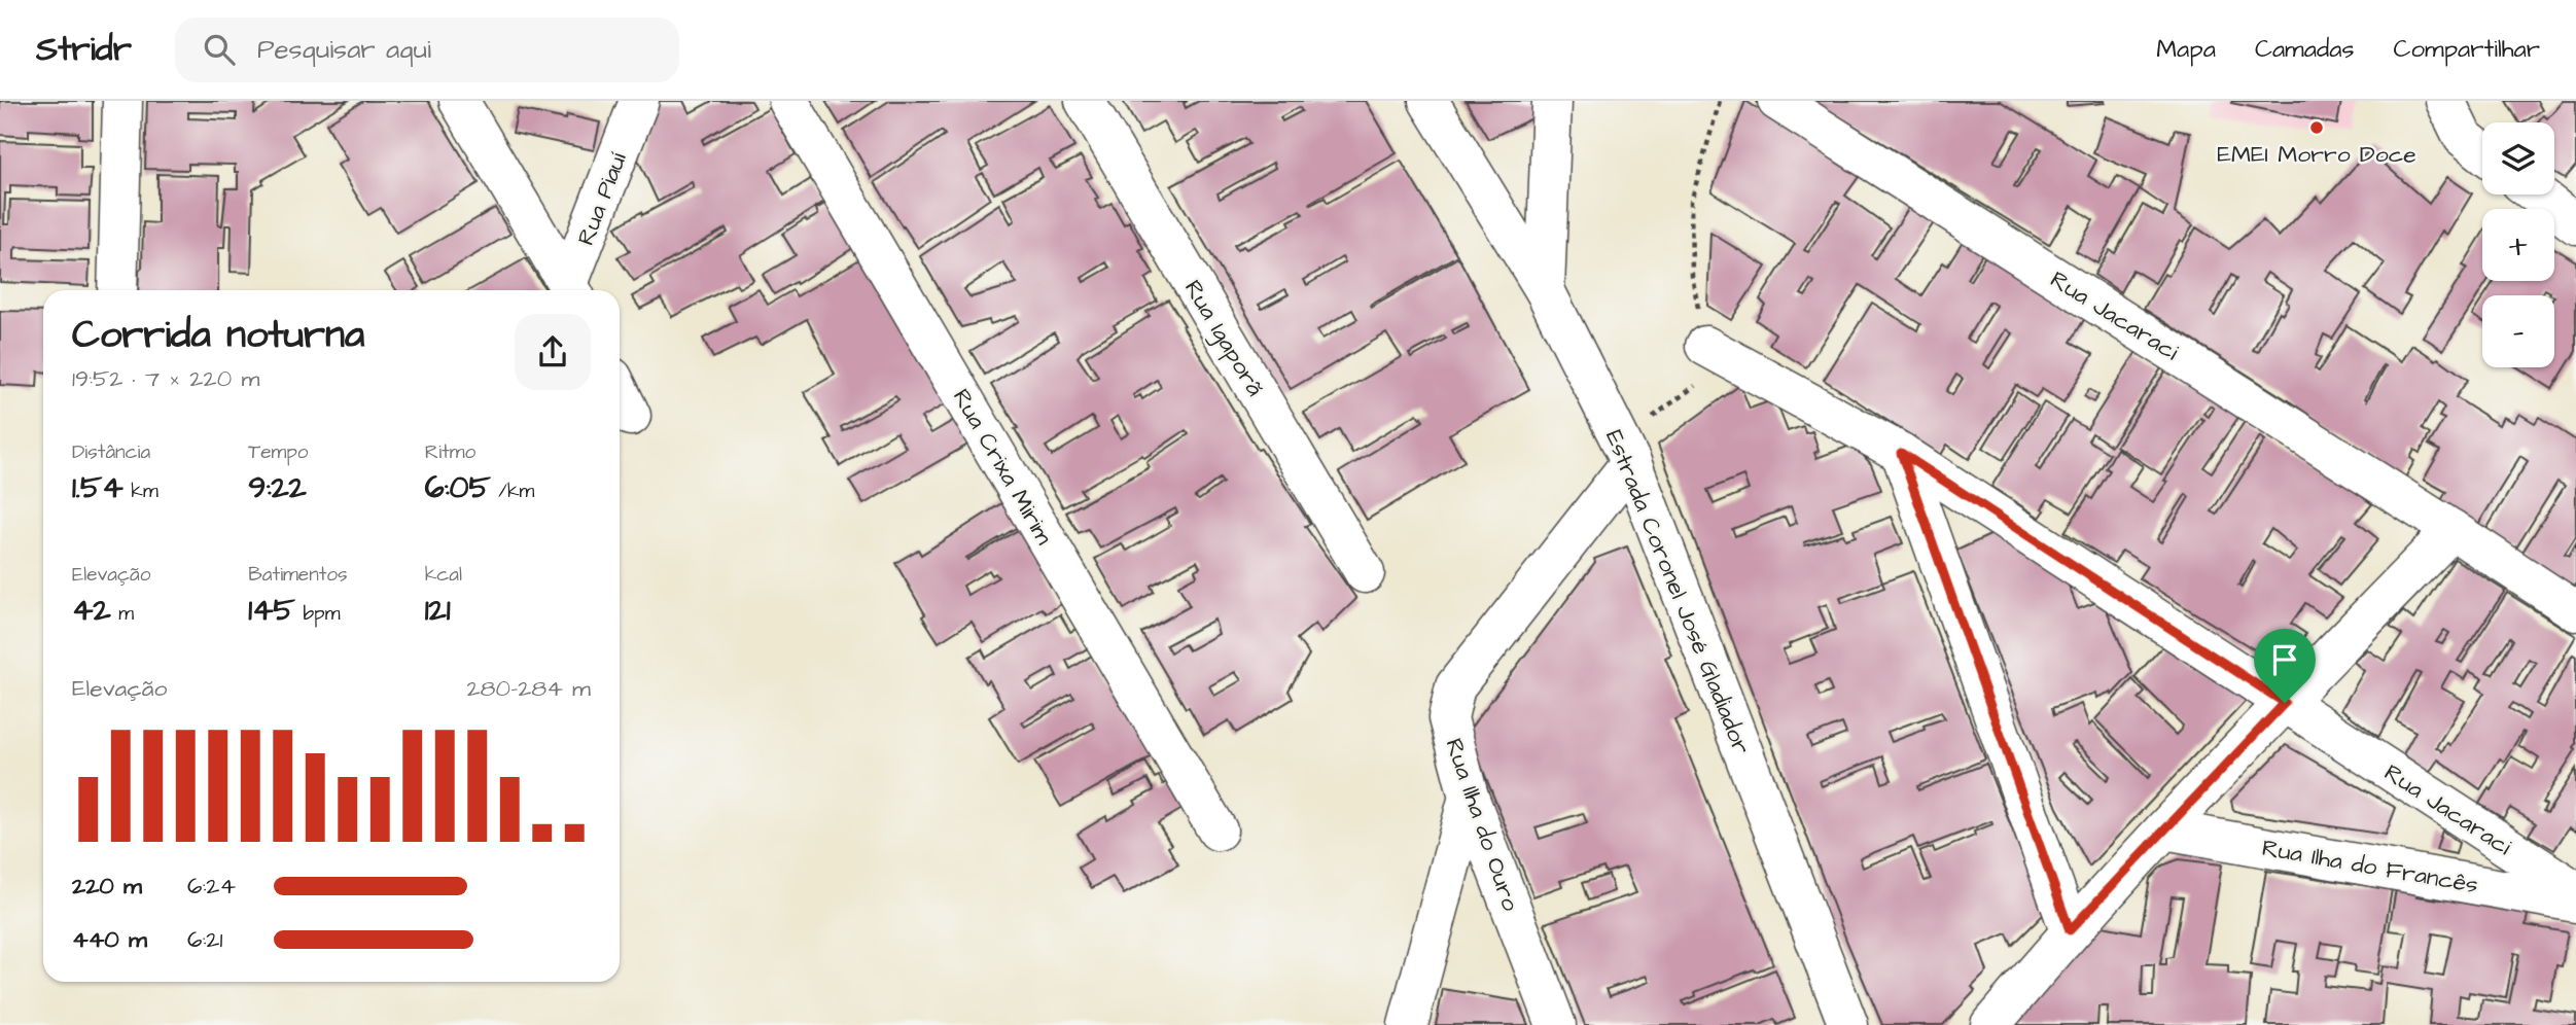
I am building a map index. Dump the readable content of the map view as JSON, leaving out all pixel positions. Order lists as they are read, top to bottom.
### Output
{
  "streets": {
    "street": [
      "Rua Piauí",
      "Rua Jacaraci",
      "Rua Igaporã",
      "Rua Crixa Mirim",
      "Estrada Coronel José Gladiador",
      "Rua Ilha do Ouro",
      "Rua Ilha do Francês"
    ]
  },
  "crossings": [
    ["Estrada Coronel José Gladiador", "Rua Ilha do Ouro"]
  ],
  "places": ["EMEI Morro Doce"],
  "page": {
    "header": "Stridr",
    "search": "Pesquisar aqui",
    "nav": ["Mapa", "Camadas", "Compartilhar"],
    "map_buttons": ["+", "−"],
    "heading": ["Corrida noturna", "19:52 · 7 × 220 m"],
    "stats": [
      ["Distância", "1.54 km"],
      ["Tempo", "9:22"],
      ["Ritmo", "6:05 /km"],
      ["Elevação", "42 m"],
      ["Batimentos", "145 bpm"],
      ["kcal", "121"]
    ],
    "chart": ["Elevação", "280–284 m"],
    "list": [
      {
        "name": "220 m",
        "note": "6:24"
      },
      {
        "name": "440 m",
        "note": "6:21"
      }
    ]
  }
}
